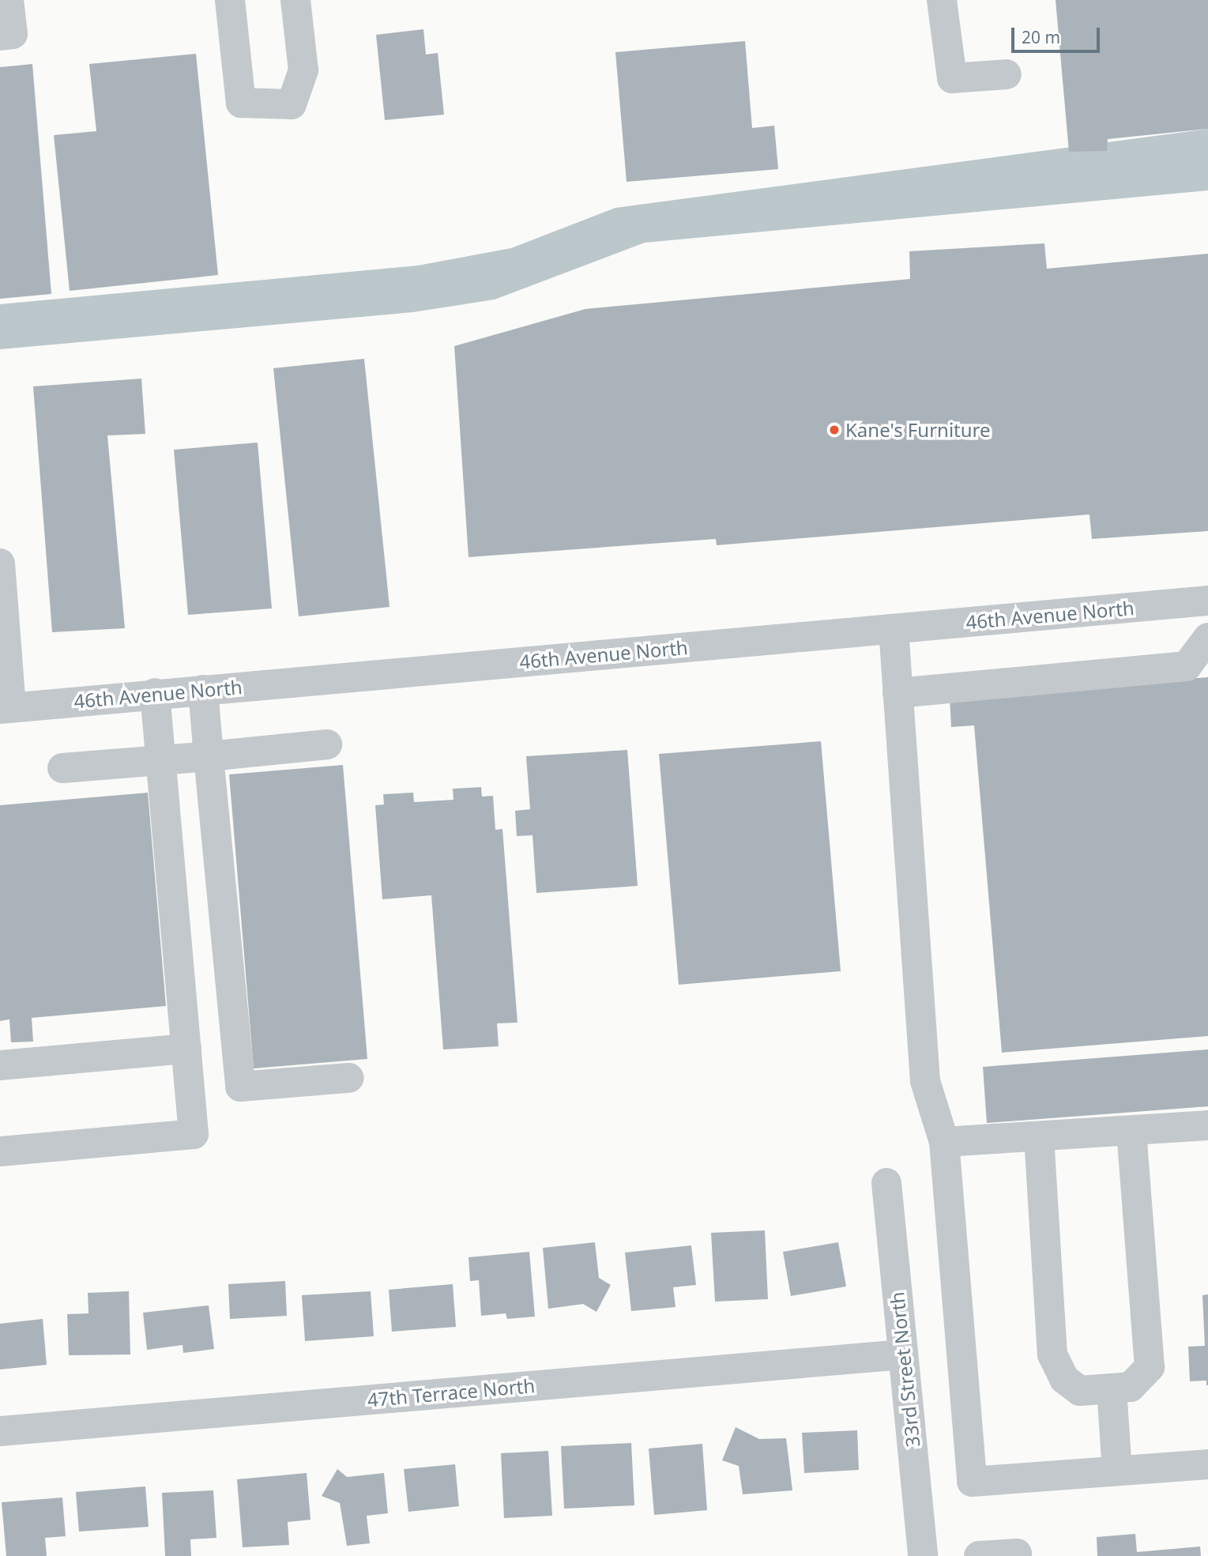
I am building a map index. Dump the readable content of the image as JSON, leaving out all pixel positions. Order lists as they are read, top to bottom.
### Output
{
  "streets": {
    "street": ["46th Avenue North", "33rd Street North", "47th Terrace North"]
  },
  "crossings": [
    ["33rd Street North", "47th Terrace North"]
  ],
  "places": ["Kane's Furniture"],
  "scale_bar": "20 m"
}
